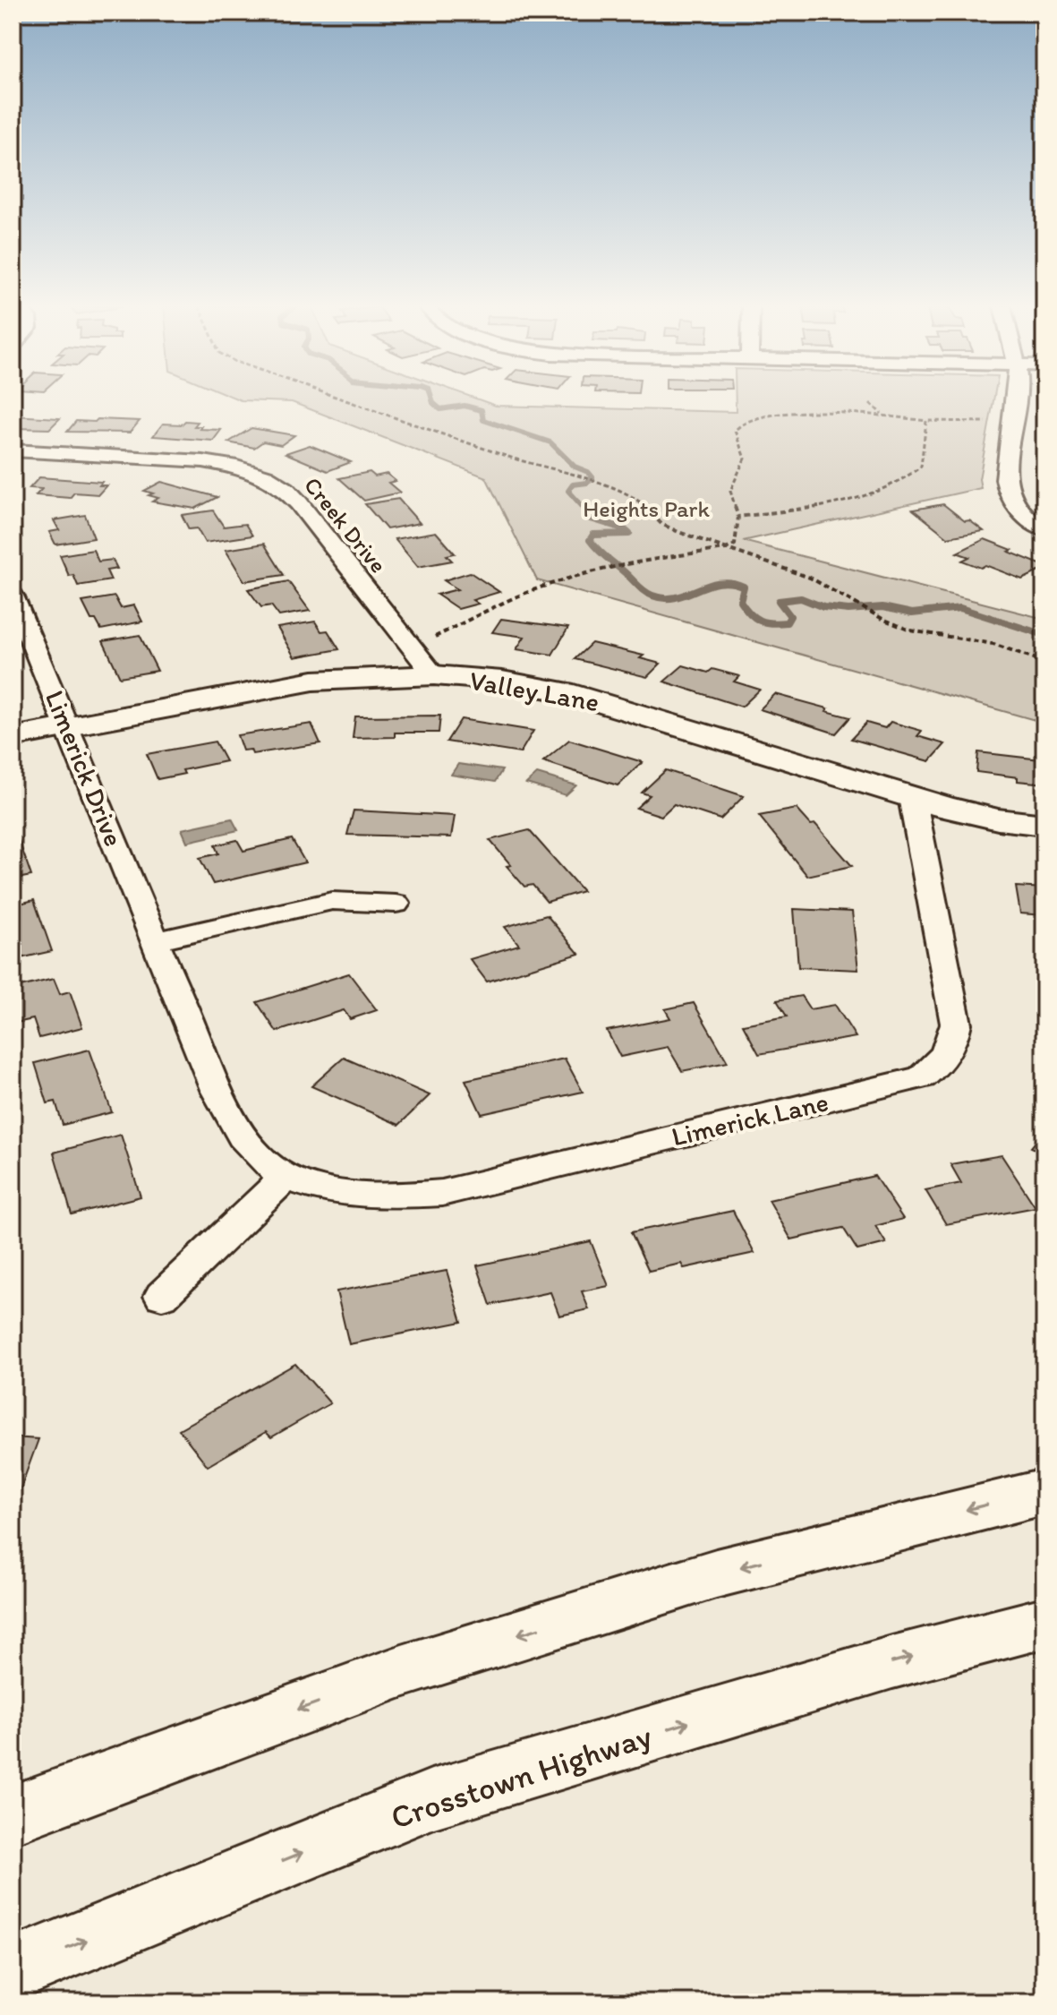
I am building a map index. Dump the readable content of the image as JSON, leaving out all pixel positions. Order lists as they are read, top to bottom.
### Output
{
  "streets": {
    "highway": ["Crosstown Highway"],
    "street": [
      "Creek Drive",
      "Valley Lane",
      "Limerick Drive",
      "Limerick Lane"
    ]
  },
  "crossings": [
    ["Creek Drive", "Valley Lane"],
    ["Valley Lane", "Limerick Drive"],
    ["Valley Lane", "Limerick Lane"],
    ["Limerick Drive", "Limerick Lane"]
  ],
  "parks": ["Heights Park"]
}
